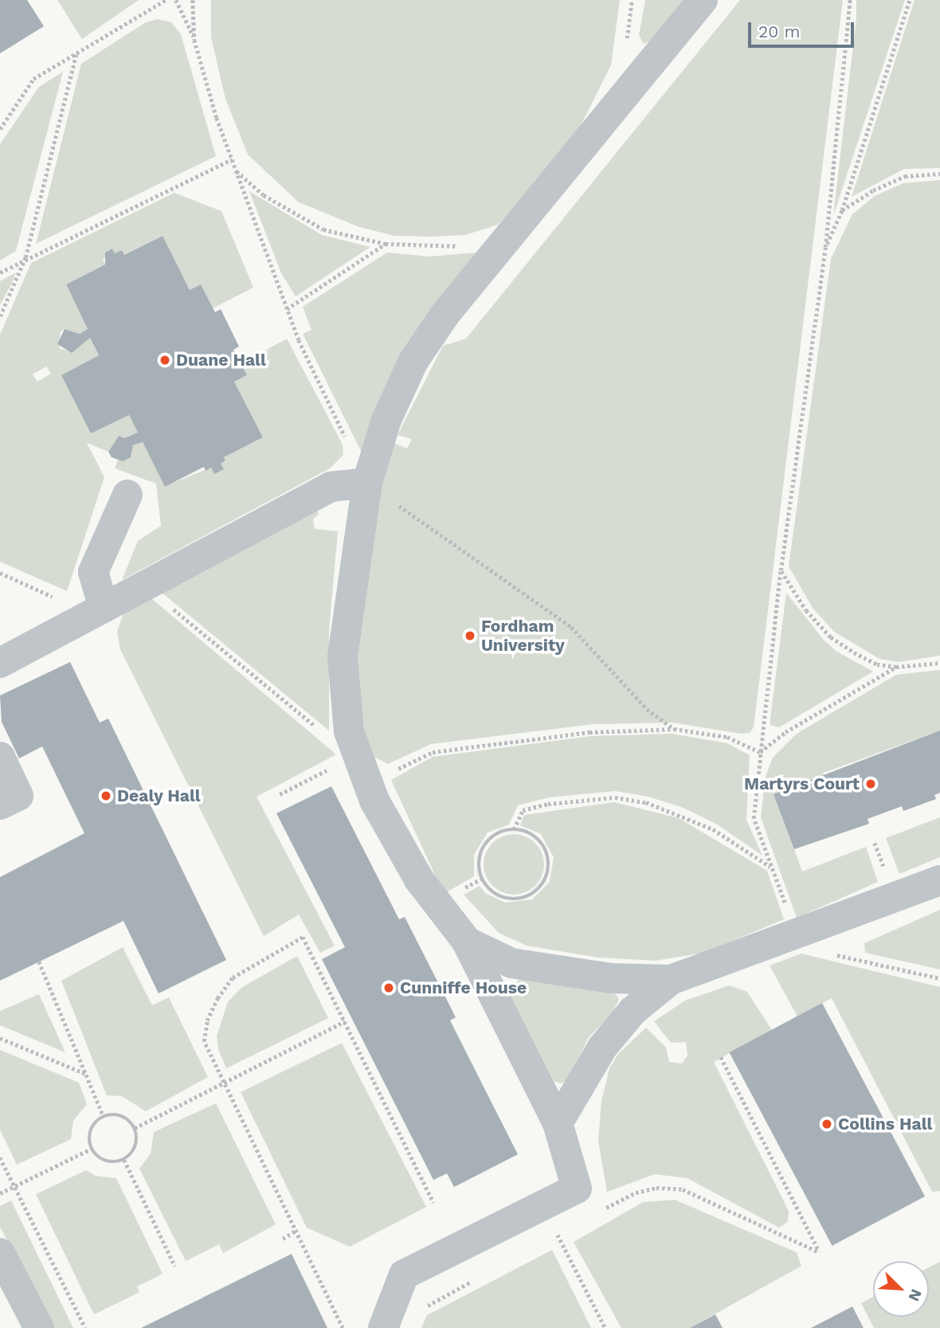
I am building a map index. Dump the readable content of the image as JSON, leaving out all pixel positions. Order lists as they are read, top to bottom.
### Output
{
  "places": [
    "Duane Hall",
    "Fordham University",
    "Martyrs Court",
    "Dealy Hall",
    "Cunniffe House",
    "Collins Hall"
  ],
  "scale_bar": "20 m",
  "north": "bottom right"
}
